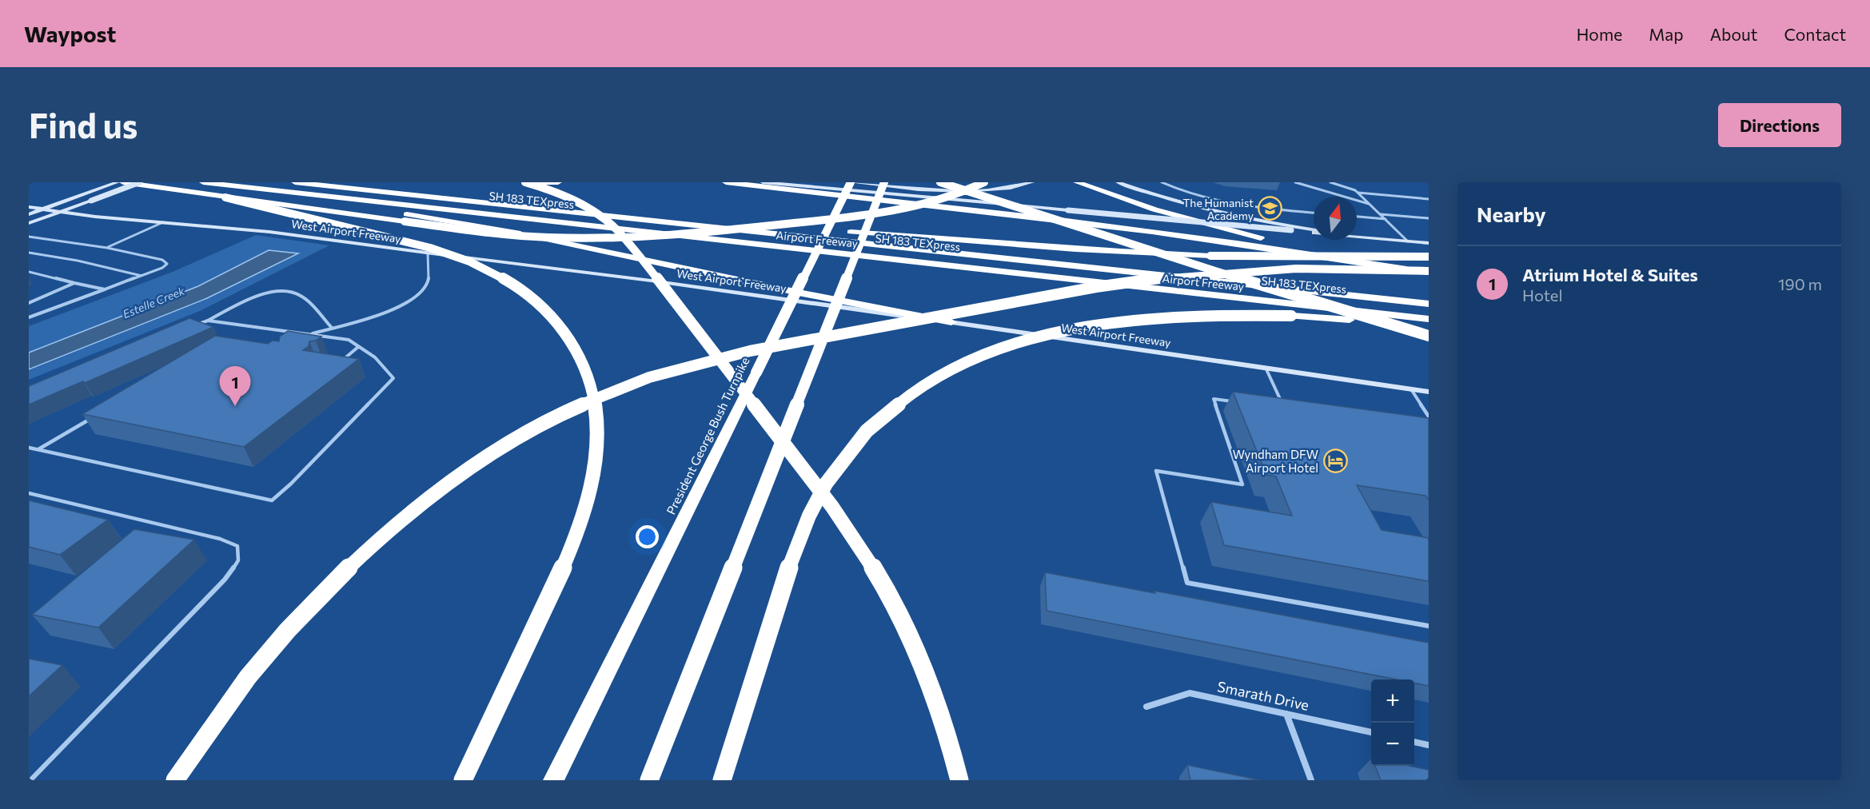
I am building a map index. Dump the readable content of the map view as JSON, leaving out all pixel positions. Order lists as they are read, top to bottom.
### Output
{
  "streets": {
    "highway": ["SH 183 TEXpress", "Airport Freeway", "President George Bush Turnpike"],
    "main road": ["West Airport Freeway"],
    "street": ["Smarath Drive"]
  },
  "water": ["Estelle Creek"],
  "places": {
    "school or university": ["The Humanist Academy"],
    "hotel": ["Wyndham DFW Airport Hotel"]
  },
  "north": "top",
  "page": {
    "header": "Waypost",
    "nav": [
      "Home",
      "Map",
      "About",
      "Contact"
    ],
    "buttons": "Directions",
    "title": "Find us",
    "heading": "Nearby",
    "list": [
      {
        "mark": "1",
        "name": "Atrium Hotel & Suites",
        "note": "Hotel",
        "value": "190 m"
      }
    ],
    "pins": "1",
    "map_buttons": ["+", "−"]
  }
}
